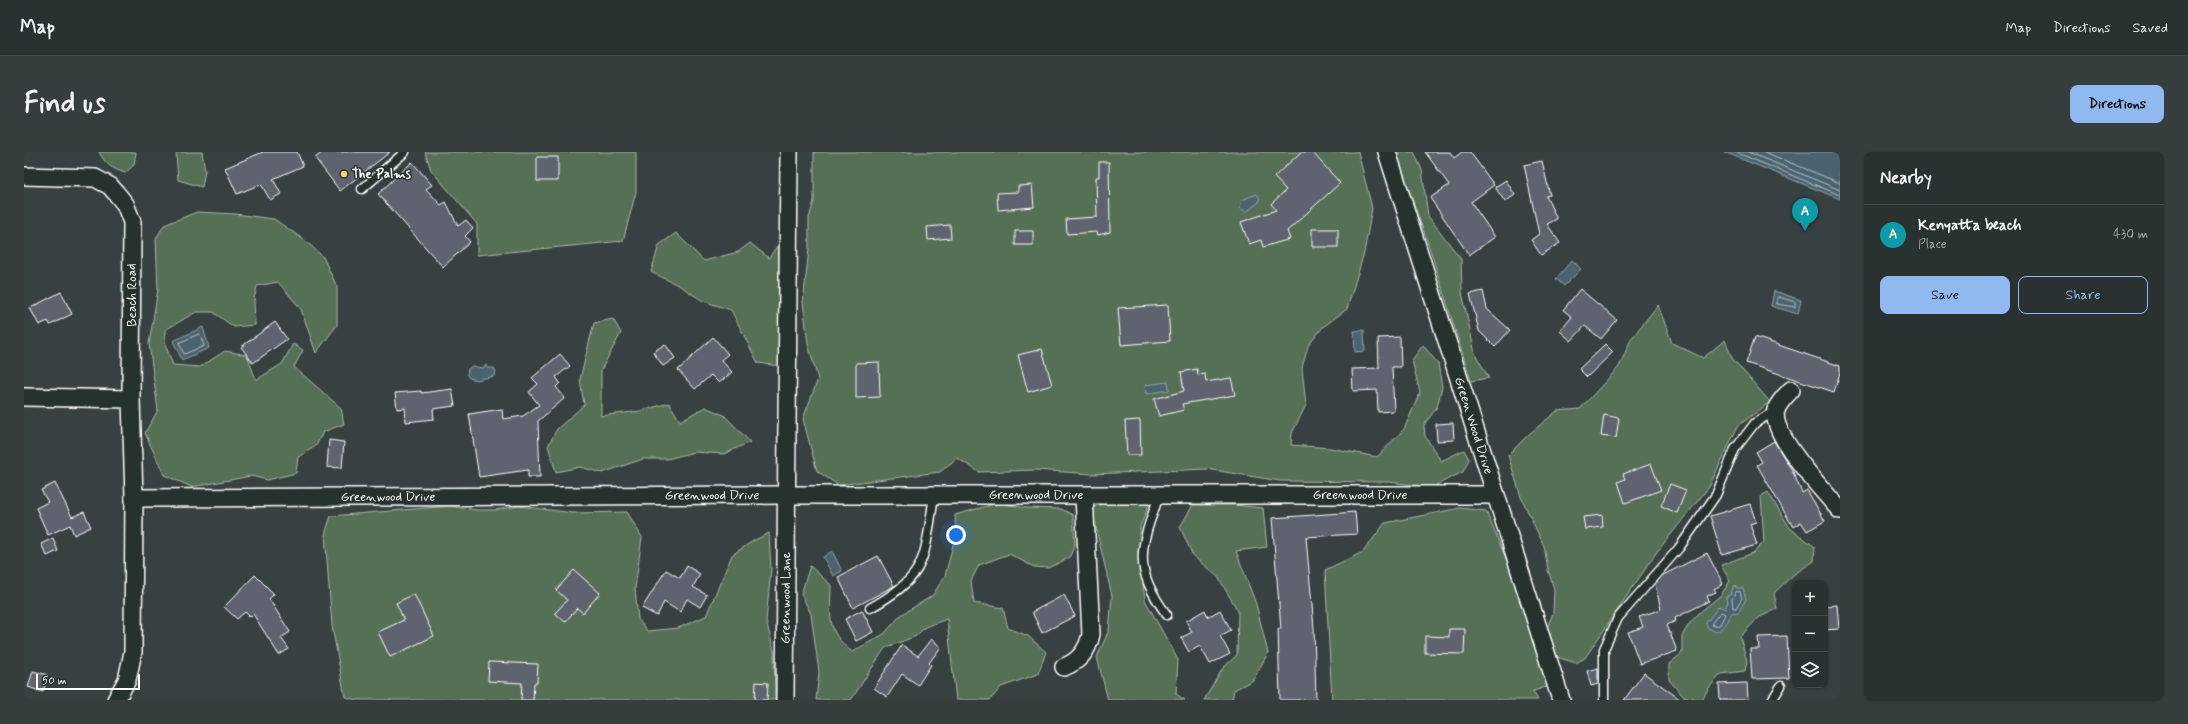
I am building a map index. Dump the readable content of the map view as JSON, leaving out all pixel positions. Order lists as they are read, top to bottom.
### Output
{
  "streets": {
    "street": [
      "Beach Road",
      "Green Wood Drive",
      "Greenwood Drive",
      "Greenwood Lane"
    ]
  },
  "crossings": [
    ["Beach Road", "Greenwood Drive"],
    ["Green Wood Drive", "Greenwood Drive"],
    ["Greenwood Drive", "Greenwood Lane"]
  ],
  "places": ["The Palms"],
  "scale_bar": "50 m",
  "page": {
    "header": "Map",
    "nav": ["Map", "Directions", "Saved"],
    "buttons": [
      "Directions",
      ["Save", "Share"]
    ],
    "title": "Find us",
    "heading": "Nearby",
    "pins": "A",
    "list": [
      {
        "mark": "A",
        "name": "Kenyatta beach",
        "note": "Place",
        "value": "430 m"
      }
    ],
    "map_buttons": ["+", "−"],
    "scale": "50 m"
  }
}
